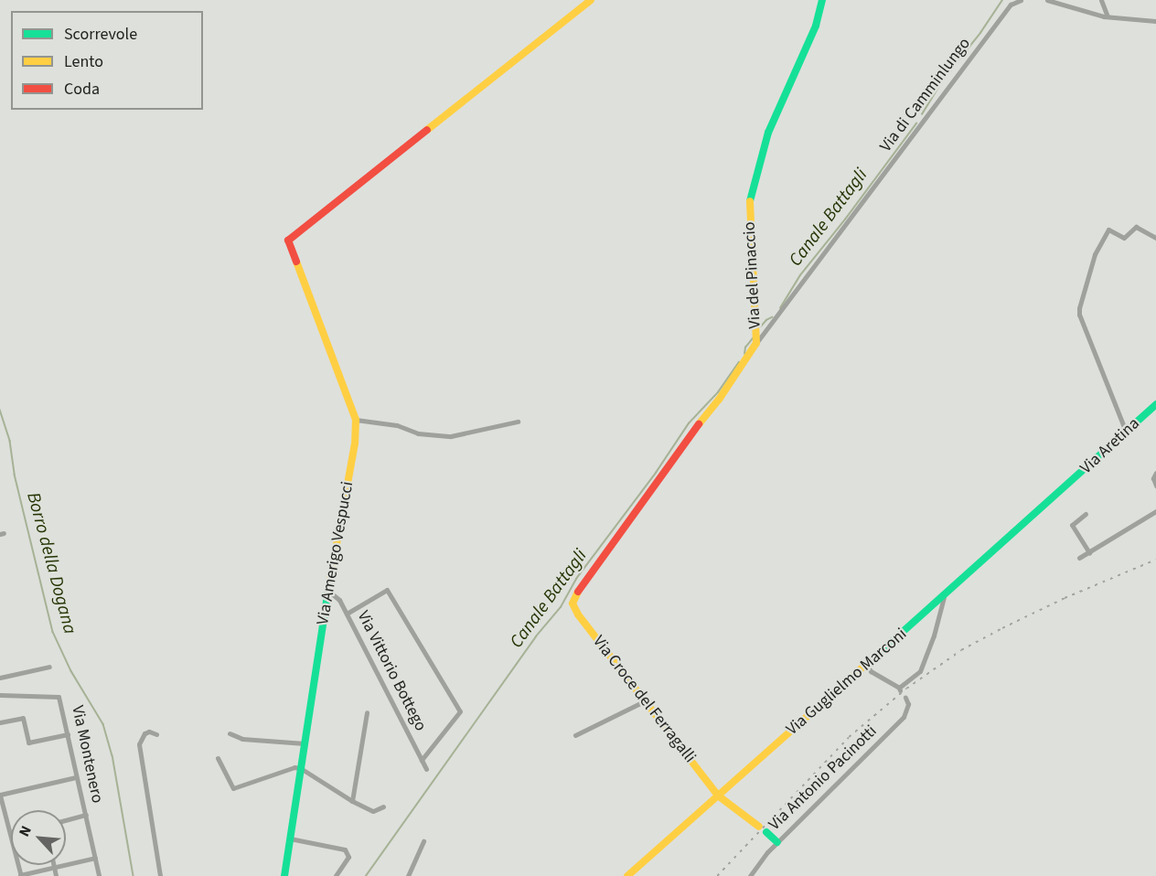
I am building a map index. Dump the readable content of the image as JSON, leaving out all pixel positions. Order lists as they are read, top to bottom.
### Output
{
  "streets": {
    "street": [
      "Via di Camminlungo",
      "Via del Pinaccio",
      "Via Aretina",
      "Via Amerigo Vespucci",
      "Via Vittorio Bottego",
      "Via Guglielmo Marconi",
      "Via Croce del Ferragalli",
      "Via Montenero",
      "Via Antonio Pacinotti"
    ]
  },
  "crossings": [
    ["Via di Camminlungo", "Via del Pinaccio"],
    ["Via del Pinaccio", "Via Croce del Ferragalli"],
    ["Via Aretina", "Via Guglielmo Marconi"],
    ["Via Amerigo Vespucci", "Via Vittorio Bottego"],
    ["Via Guglielmo Marconi", "Via Croce del Ferragalli"]
  ],
  "water": ["Canale Battagli", "Borro della Dogana"],
  "legend": ["Scorrevole", "Lento", "Coda"],
  "north": "top left"
}
